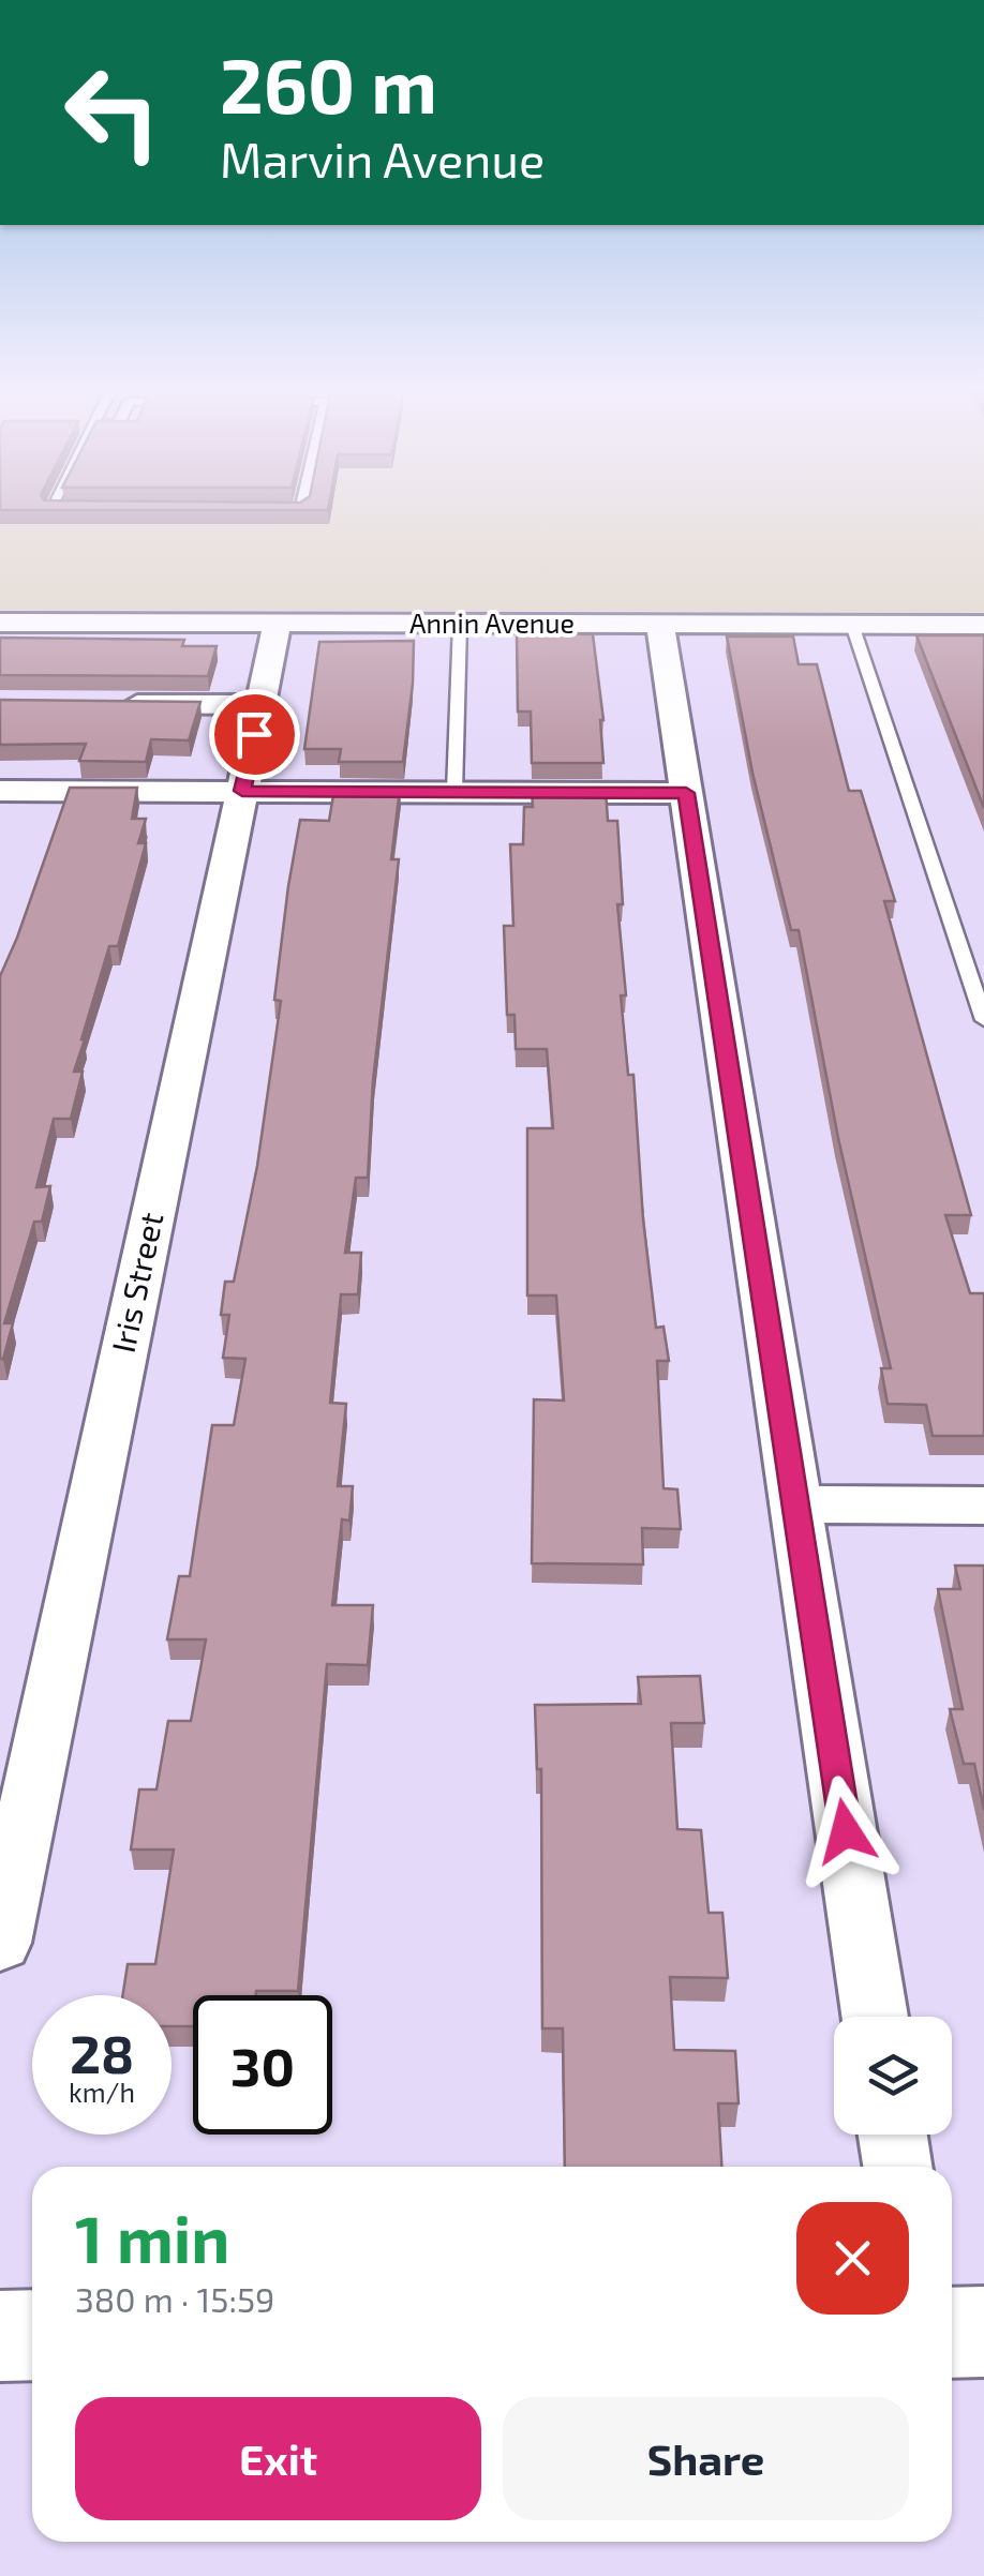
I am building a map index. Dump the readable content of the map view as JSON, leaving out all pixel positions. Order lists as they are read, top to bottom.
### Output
{
  "streets": {
    "street": ["Annin Avenue", "Iris Street"]
  },
  "crossings": [
    ["Annin Avenue", "Iris Street"]
  ],
  "page": {
    "turn": ["260 m", "Marvin Avenue"],
    "speed": "28 km/h",
    "limit": "30",
    "heading": ["1 min", "380 m · 15:59"],
    "buttons": ["Exit", "Share"]
  }
}
